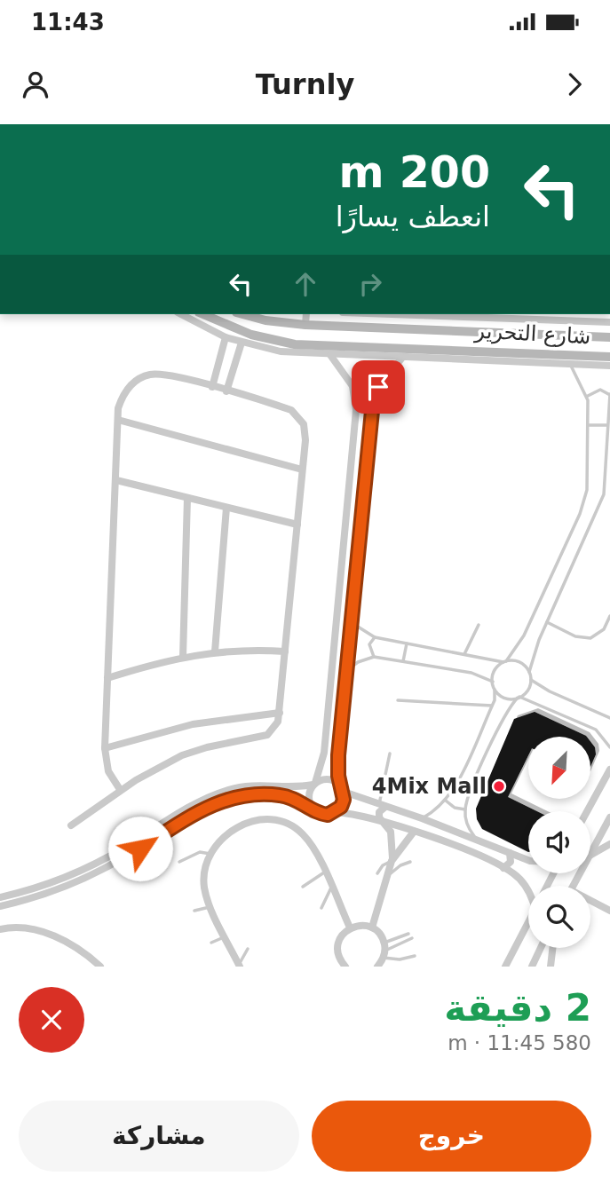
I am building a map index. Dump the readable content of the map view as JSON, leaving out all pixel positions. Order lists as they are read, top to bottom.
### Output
{
  "streets": {
    "street": ["شارع التحرير"]
  },
  "places": ["4Mix Mall"],
  "north": "bottom left",
  "page": {
    "status": "11:43",
    "header": "Turnly",
    "turn": ["200 m", "انعطف يسارًا"],
    "heading": ["2 دقيقة", "580 m · 11:45"],
    "buttons": ["خروج", "مشاركة"]
  }
}
